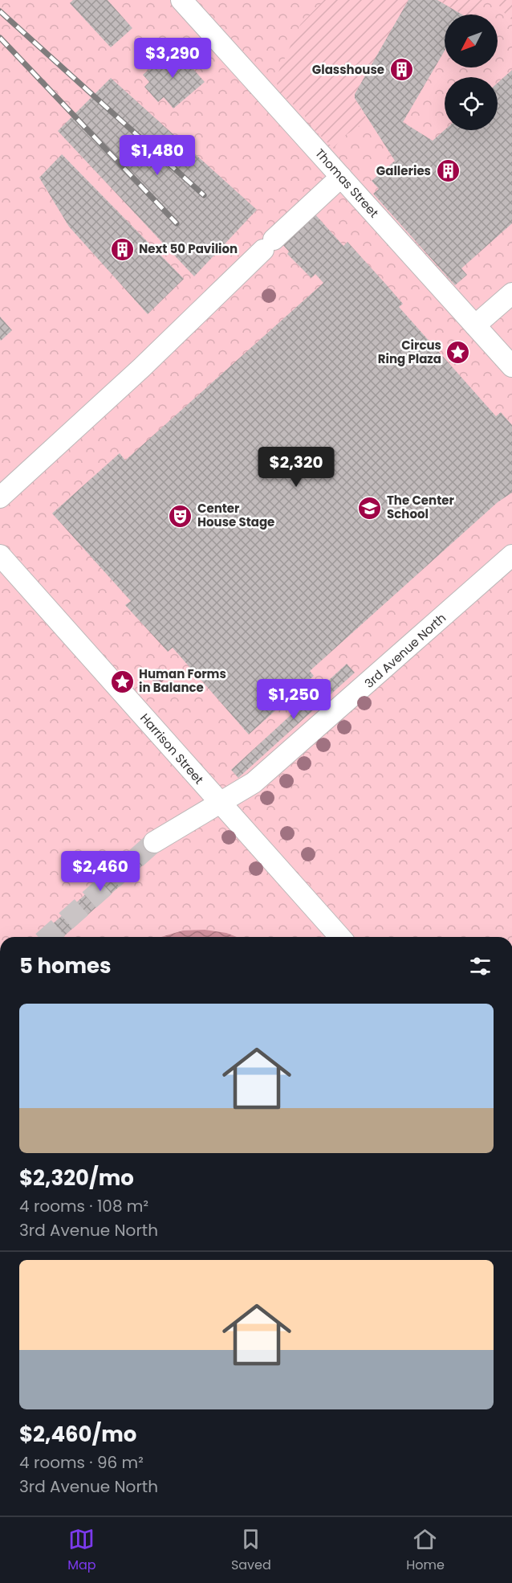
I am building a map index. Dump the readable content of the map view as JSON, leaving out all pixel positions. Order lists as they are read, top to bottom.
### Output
{
  "streets": {
    "street": ["Thomas Street", "3rd Avenue North", "Harrison Street"]
  },
  "crossings": [
    ["3rd Avenue North", "Harrison Street"]
  ],
  "places": {
    "building": ["Glasshouse", "Galleries", "Next 50 Pavilion"],
    "place": ["Circus Ring Plaza", "Human Forms in Balance"],
    "school or university": ["The Center School"],
    "theatre": ["Center House Stage"]
  },
  "north": "bottom left",
  "page": {
    "price": [
      "$3,290",
      "$1,480",
      "$2,320",
      "$1,250",
      "$2,460"
    ],
    "heading": "5 homes",
    "list": [
      {
        "name": "$2,320/mo",
        "note": "4 rooms · 108 m² · 3rd Avenue North"
      },
      {
        "name": "$2,460/mo",
        "note": "4 rooms · 96 m² · 3rd Avenue North"
      }
    ],
    "tabs": ["Map", "Saved", "Home"]
  }
}
